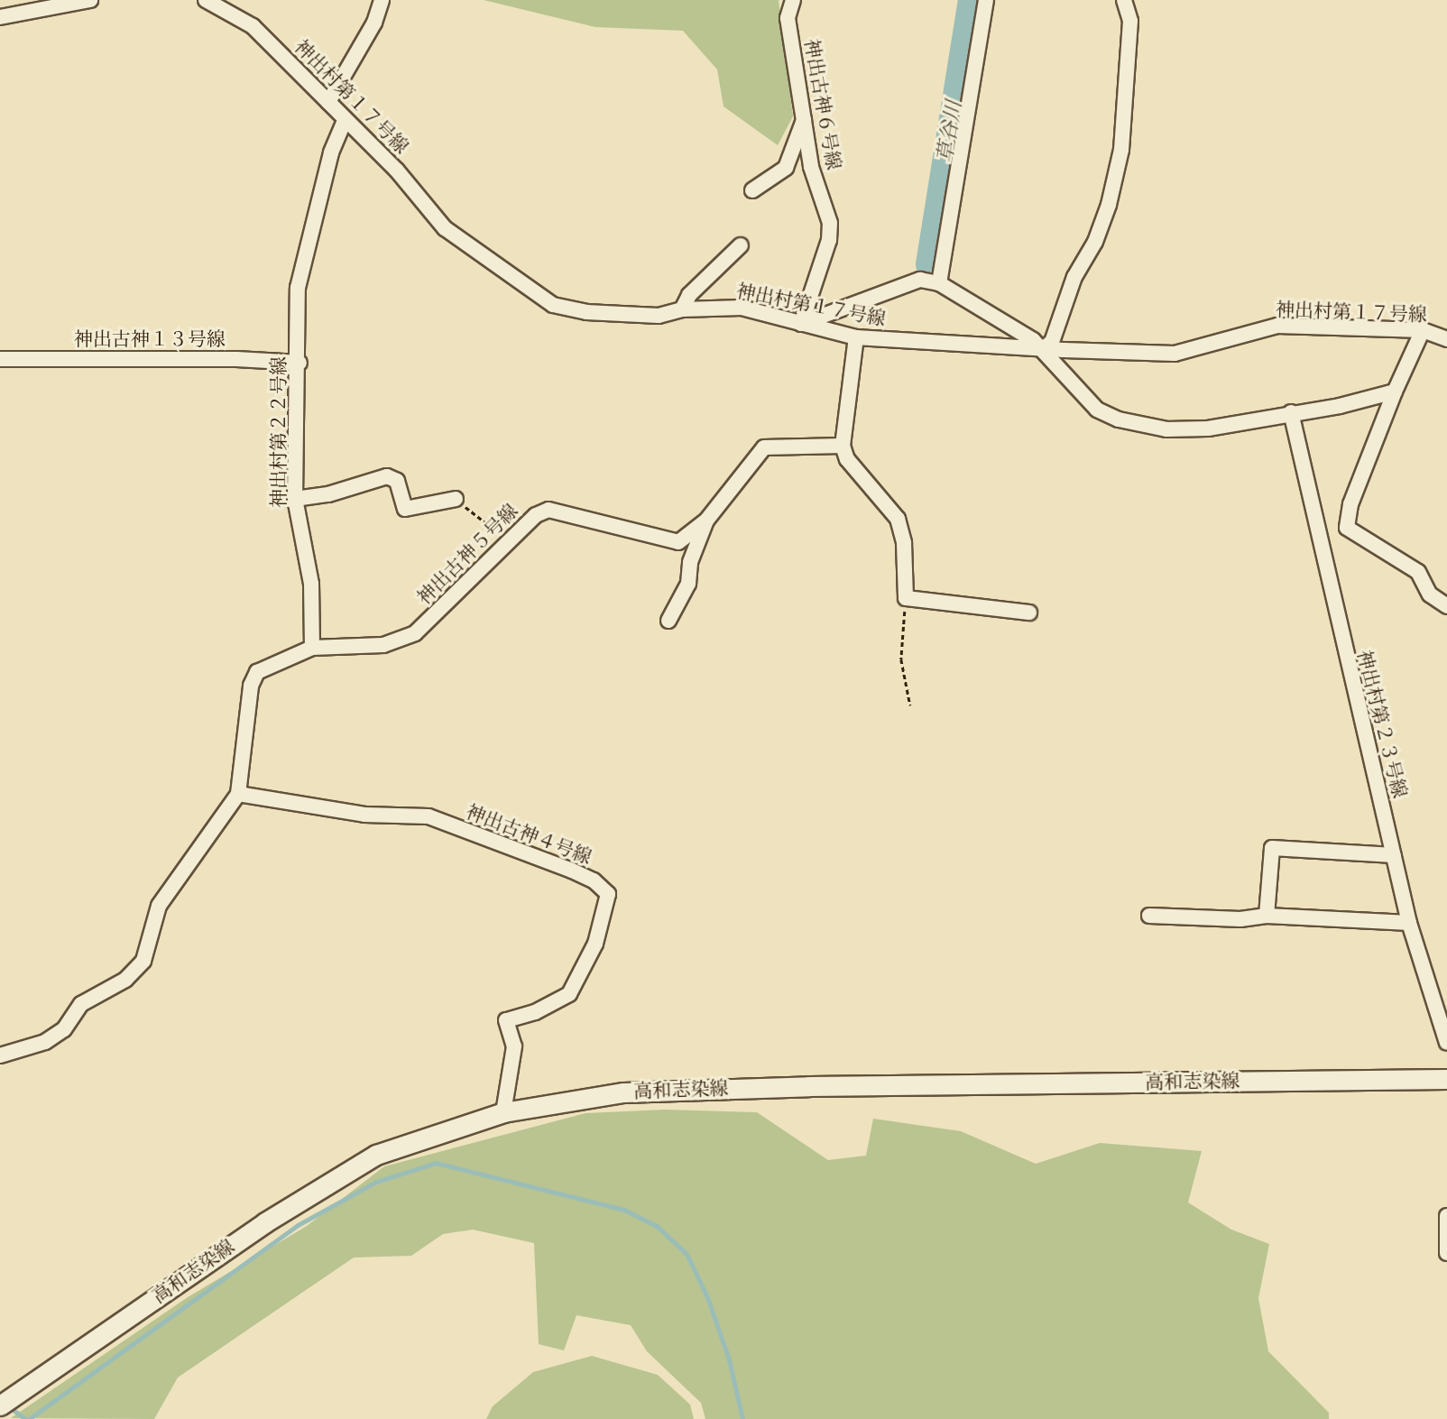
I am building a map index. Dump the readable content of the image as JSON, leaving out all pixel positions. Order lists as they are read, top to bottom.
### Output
{
  "streets": {
    "street": [
      "神出村第１７号線",
      "神出古神６号線",
      "神出古神１３号線",
      "神出村第２２号線",
      "神出古神５号線",
      "神出村第２３号線",
      "神出古神４号線",
      "高和志染線"
    ]
  },
  "crossings": [
    ["神出村第１７号線", "神出古神６号線"],
    ["神出村第１７号線", "神出村第２２号線"],
    ["神出古神１３号線", "神出村第２２号線"],
    ["神出村第２２号線", "神出古神５号線"],
    ["神出古神４号線", "高和志染線"]
  ],
  "water": ["草谷川"]
}
